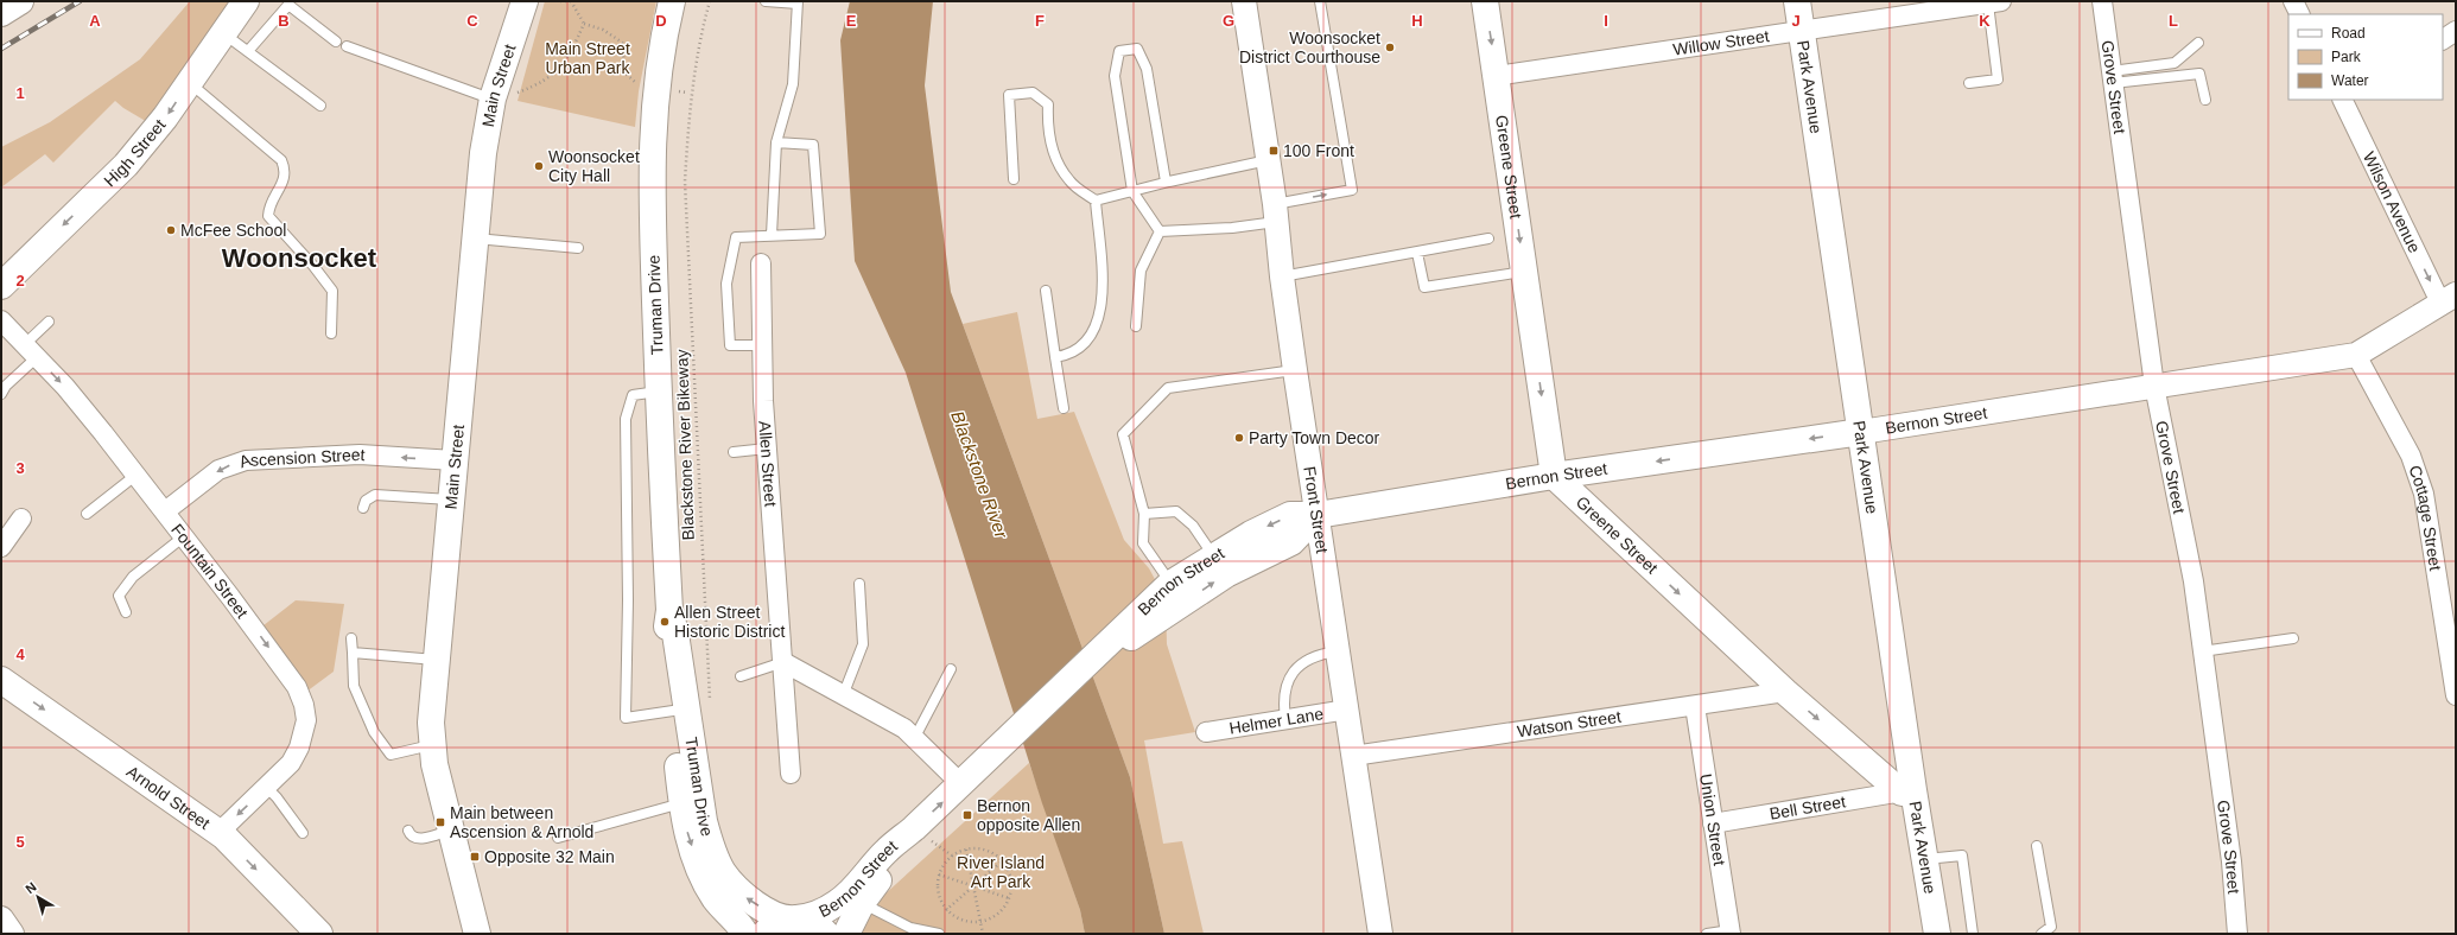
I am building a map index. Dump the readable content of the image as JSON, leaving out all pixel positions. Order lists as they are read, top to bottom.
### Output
{
  "streets": {
    "main road": [
      "Main Street",
      "Park Avenue",
      "High Street",
      "Greene Street",
      "Truman Drive",
      "Bernon Street",
      "Arnold Street"
    ],
    "street": [
      "Willow Street",
      "Grove Street",
      "Wilson Avenue",
      "Ascension Street",
      "Allen Street",
      "Front Street",
      "Cottage Street",
      "Fountain Street",
      "Helmer Lane",
      "Watson Street",
      "Bell Street",
      "Union Street"
    ],
    "path": ["Blackstone River Bikeway"]
  },
  "crossings": [
    ["Willow Street", "Park Avenue"],
    ["Willow Street", "Greene Street"],
    ["Main Street", "Ascension Street"],
    ["Park Avenue", "Greene Street"],
    ["Park Avenue", "Bernon Street"],
    ["Park Avenue", "Bell Street"],
    ["Grove Street", "Bernon Street"],
    ["Greene Street", "Bernon Street"],
    ["Greene Street", "Watson Street"],
    ["Greene Street", "Bell Street"],
    ["Wilson Avenue", "Bernon Street"],
    ["Truman Drive", "Bernon Street"],
    ["Bernon Street", "Front Street"],
    ["Bernon Street", "Cottage Street"],
    ["Ascension Street", "Fountain Street"],
    ["Front Street", "Helmer Lane"],
    ["Front Street", "Watson Street"],
    ["Fountain Street", "Arnold Street"],
    ["Watson Street", "Union Street"],
    ["Bell Street", "Union Street"]
  ],
  "one_way": [
    "High Street",
    "Greene Street",
    "Wilson Avenue",
    "Ascension Street",
    "Fountain Street",
    "Arnold Street"
  ],
  "districts": ["Woonsocket"],
  "water": ["Blackstone River"],
  "parks": ["Main Street Urban Park", "River Island Art Park"],
  "places": {
    "other": [
      "Woonsocket District Courthouse",
      "Woonsocket City Hall",
      "McFee School",
      "Party Town Decor",
      "Allen Street Historic District"
    ],
    "transit": [
      "100 Front",
      "Bernon opposite Allen",
      "Main between Ascension & Arnold",
      "Opposite 32 Main"
    ]
  },
  "legend": ["Road", "Park", "Water"],
  "north": "top left",
  "grid": {
    "columns": [
      "A",
      "B",
      "C",
      "D",
      "E",
      "F",
      "G",
      "H",
      "I",
      "J",
      "K",
      "L"
    ],
    "rows": [
      "1",
      "2",
      "3",
      "4",
      "5"
    ]
  }
}
